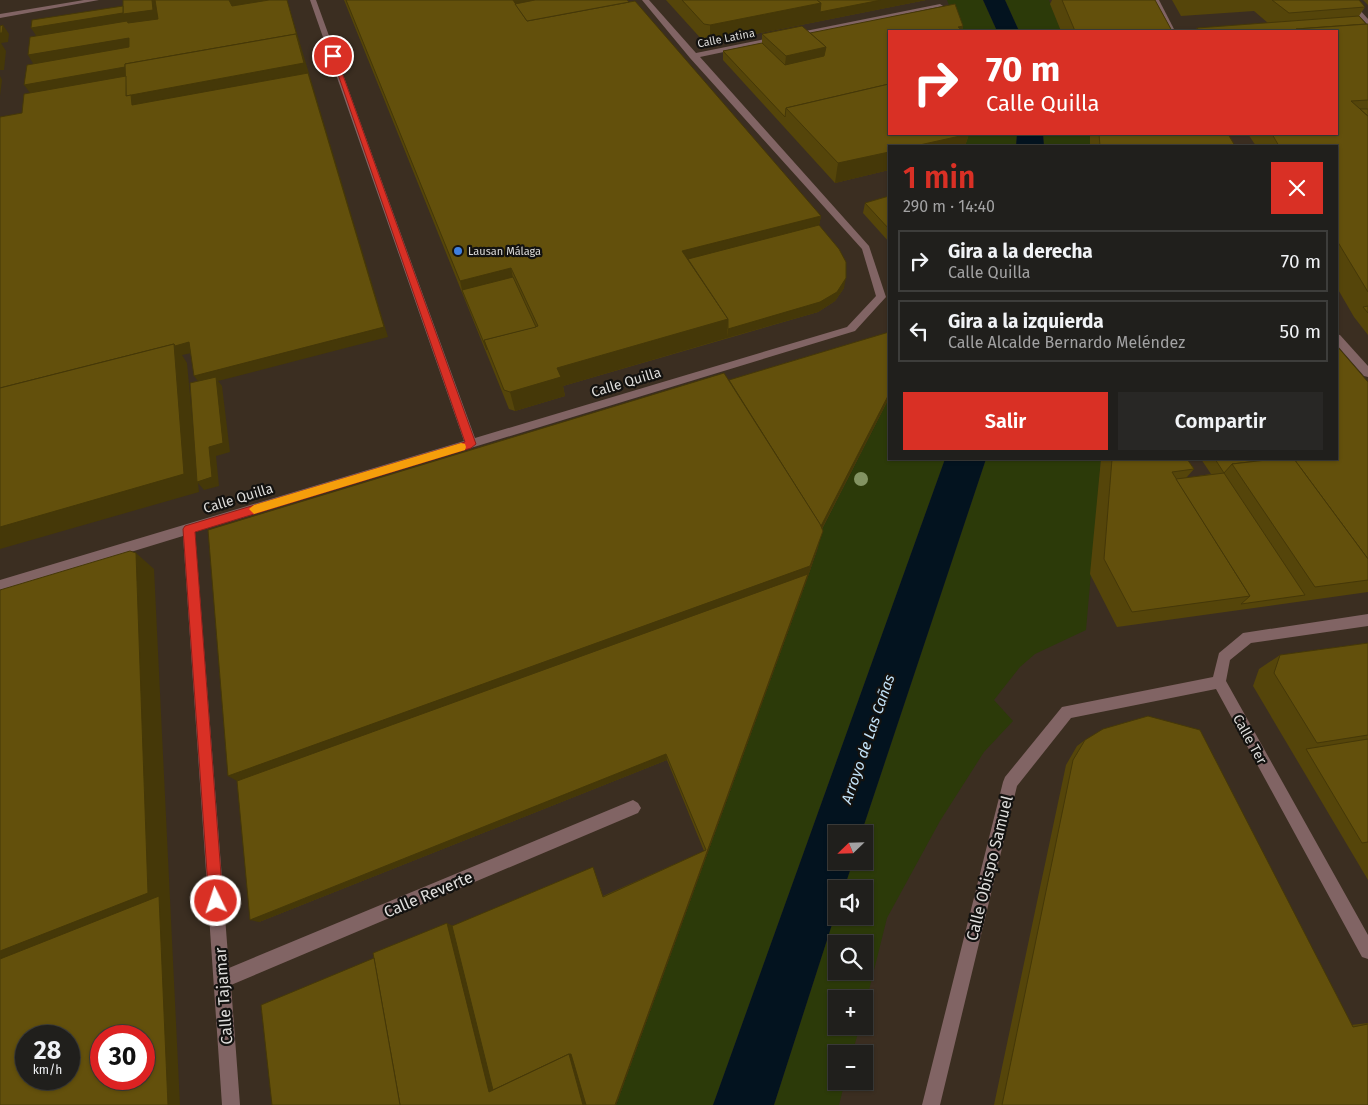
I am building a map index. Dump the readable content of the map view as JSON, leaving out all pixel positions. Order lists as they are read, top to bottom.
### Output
{
  "streets": {
    "street": [
      "Calle Latina",
      "Calle Quilla",
      "Calle Ter",
      "Calle Obispo Samuel",
      "Calle Reverte",
      "Calle Tajamar"
    ]
  },
  "crossings": [
    ["Calle Latina", "Calle Quilla"],
    ["Calle Quilla", "Calle Tajamar"],
    ["Calle Ter", "Calle Obispo Samuel"],
    ["Calle Reverte", "Calle Tajamar"]
  ],
  "water": ["Arroyo de Las Cañas"],
  "places": ["Lausan Málaga"],
  "north": "bottom left",
  "page": {
    "turn": ["70 m", "Calle Quilla"],
    "heading": ["1 min", "290 m · 14:40"],
    "list": [
      {
        "name": "Gira a la derecha",
        "note": "Calle Quilla",
        "value": "70 m"
      },
      {
        "name": "Gira a la izquierda",
        "note": "Calle Alcalde Bernardo Meléndez",
        "value": "50 m"
      }
    ],
    "buttons": ["Salir", "Compartir"],
    "map_buttons": ["+", "−"],
    "speed": "28 km/h",
    "limit": "30"
  }
}
